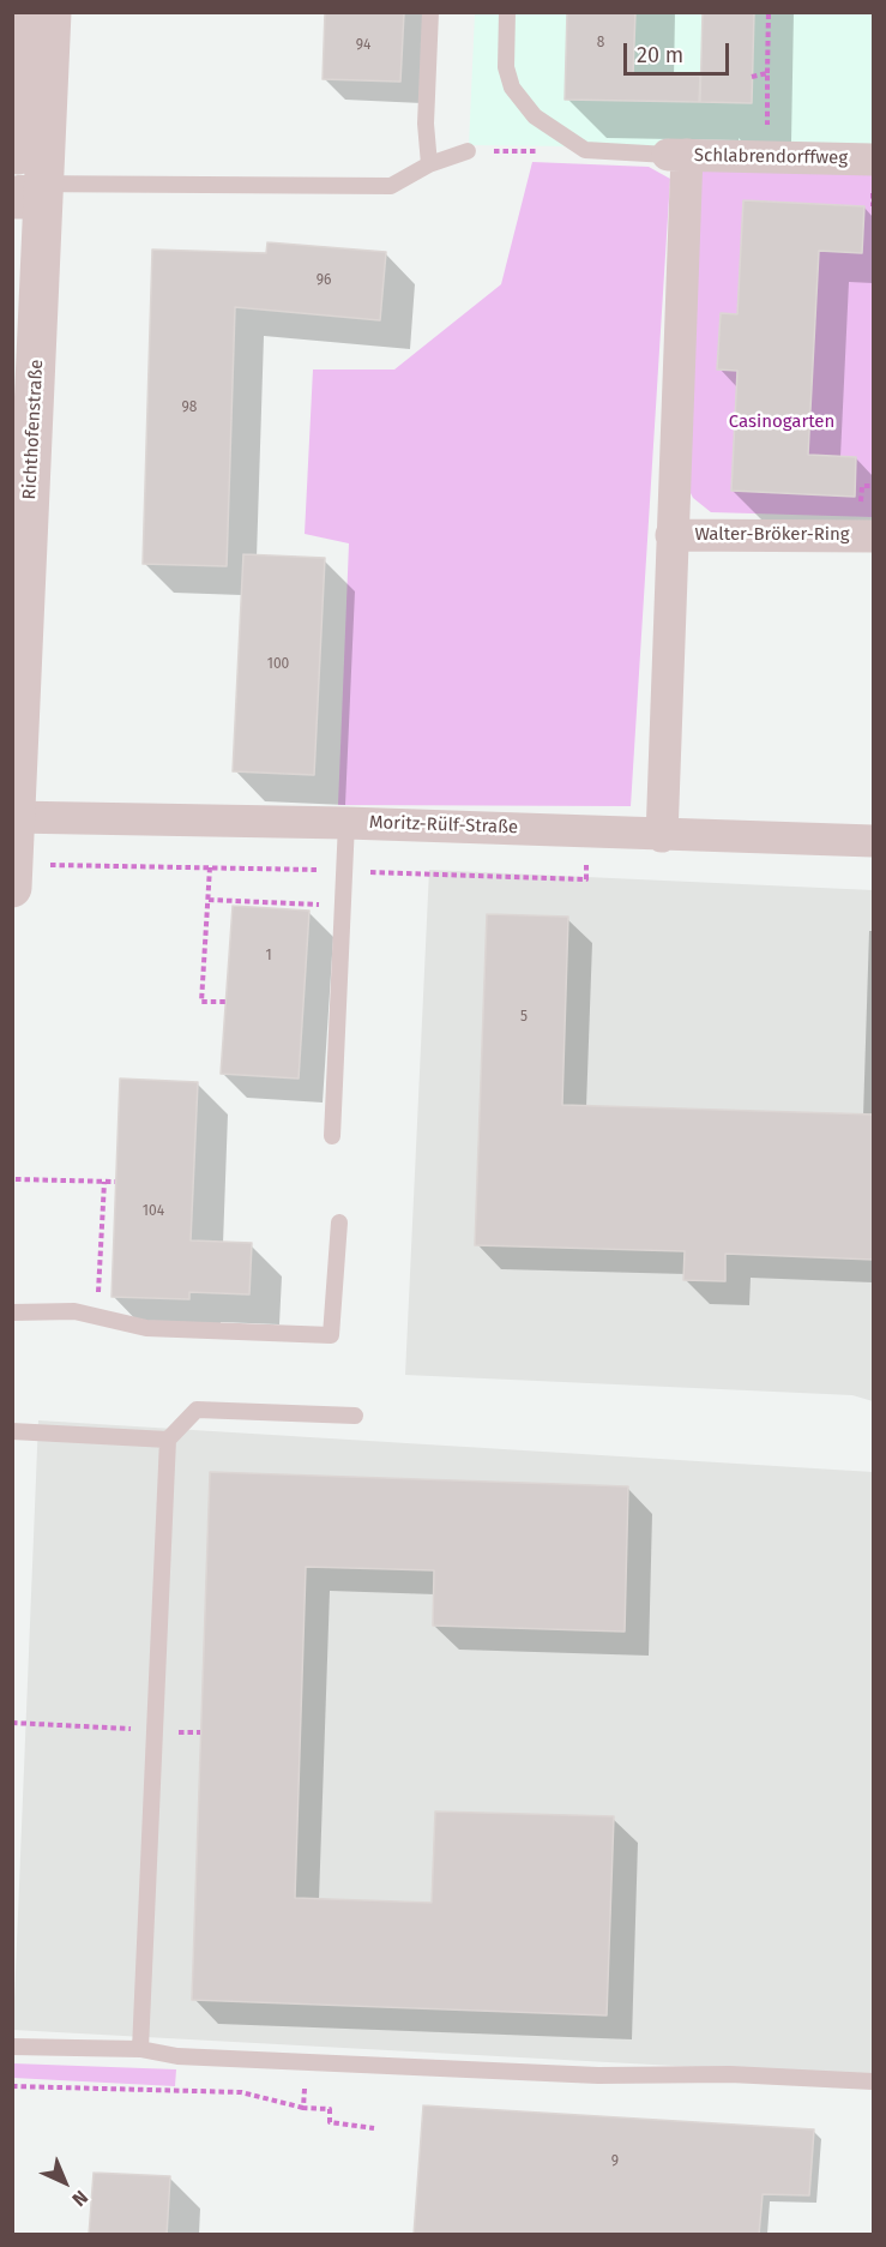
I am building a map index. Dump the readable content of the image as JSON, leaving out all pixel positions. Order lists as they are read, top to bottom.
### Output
{
  "streets": {
    "street": [
      "Schlabrendorffweg",
      "Richthofenstraße",
      "Walter-Bröker-Ring",
      "Moritz-Rülf-Straße"
    ]
  },
  "crossings": [
    ["Richthofenstraße", "Moritz-Rülf-Straße"]
  ],
  "parks": ["Casinogarten"],
  "house_numbers": [
    "8",
    "94",
    "96",
    "98",
    "100",
    "1",
    "5",
    "104",
    "9"
  ],
  "scale_bar": "20 m",
  "north": "bottom right"
}
